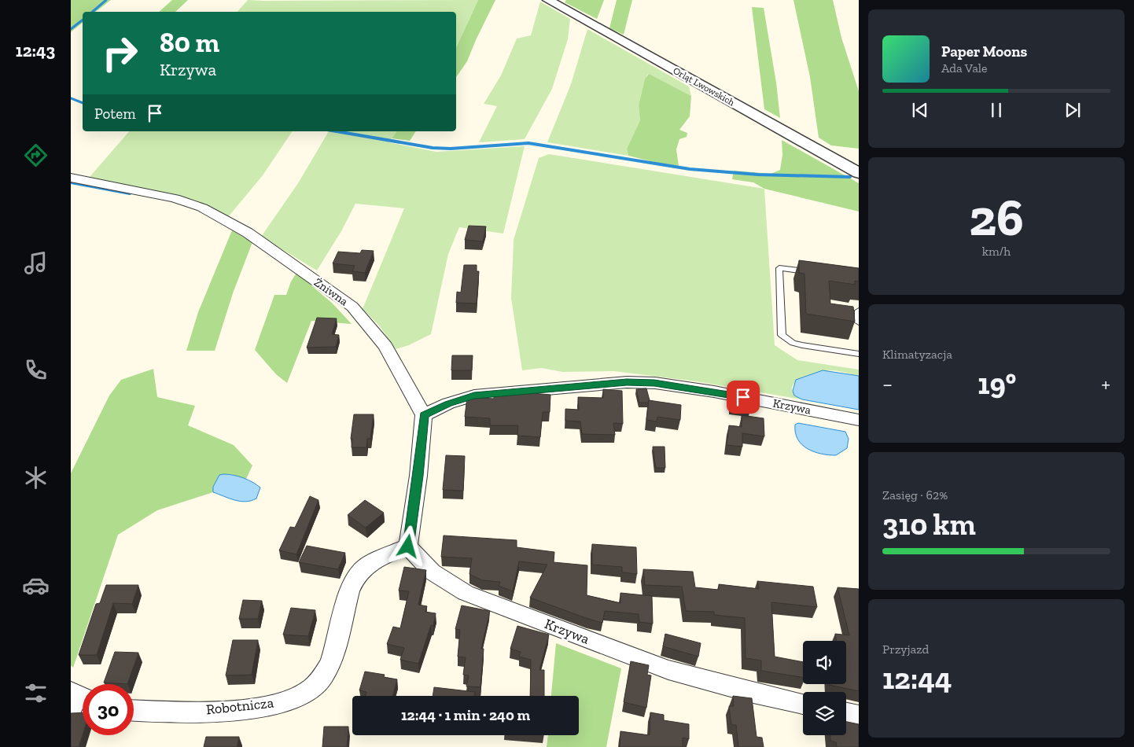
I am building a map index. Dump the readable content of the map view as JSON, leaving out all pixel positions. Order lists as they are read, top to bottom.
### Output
{
  "streets": {
    "street": [
      "Orląt Lwowskich",
      "Żniwna",
      "Krzywa",
      "Robotnicza"
    ]
  },
  "crossings": [
    ["Żniwna", "Krzywa"],
    ["Krzywa", "Robotnicza"]
  ],
  "page": {
    "tabs": "12:43",
    "turn": ["80 m", "Krzywa"],
    "song": ["Paper Moons", "Ada Vale"],
    "then": "Potem",
    "tile": [
      ["26", "km/h"],
      "Klimatyzacja",
      ["Zasięg · 62%", "310 km"],
      ["Przyjazd", "12:44"]
    ],
    "heat": ["−", "19°", "+"],
    "limit": "30",
    "trip": "12:44 · 1 min · 240 m"
  }
}
